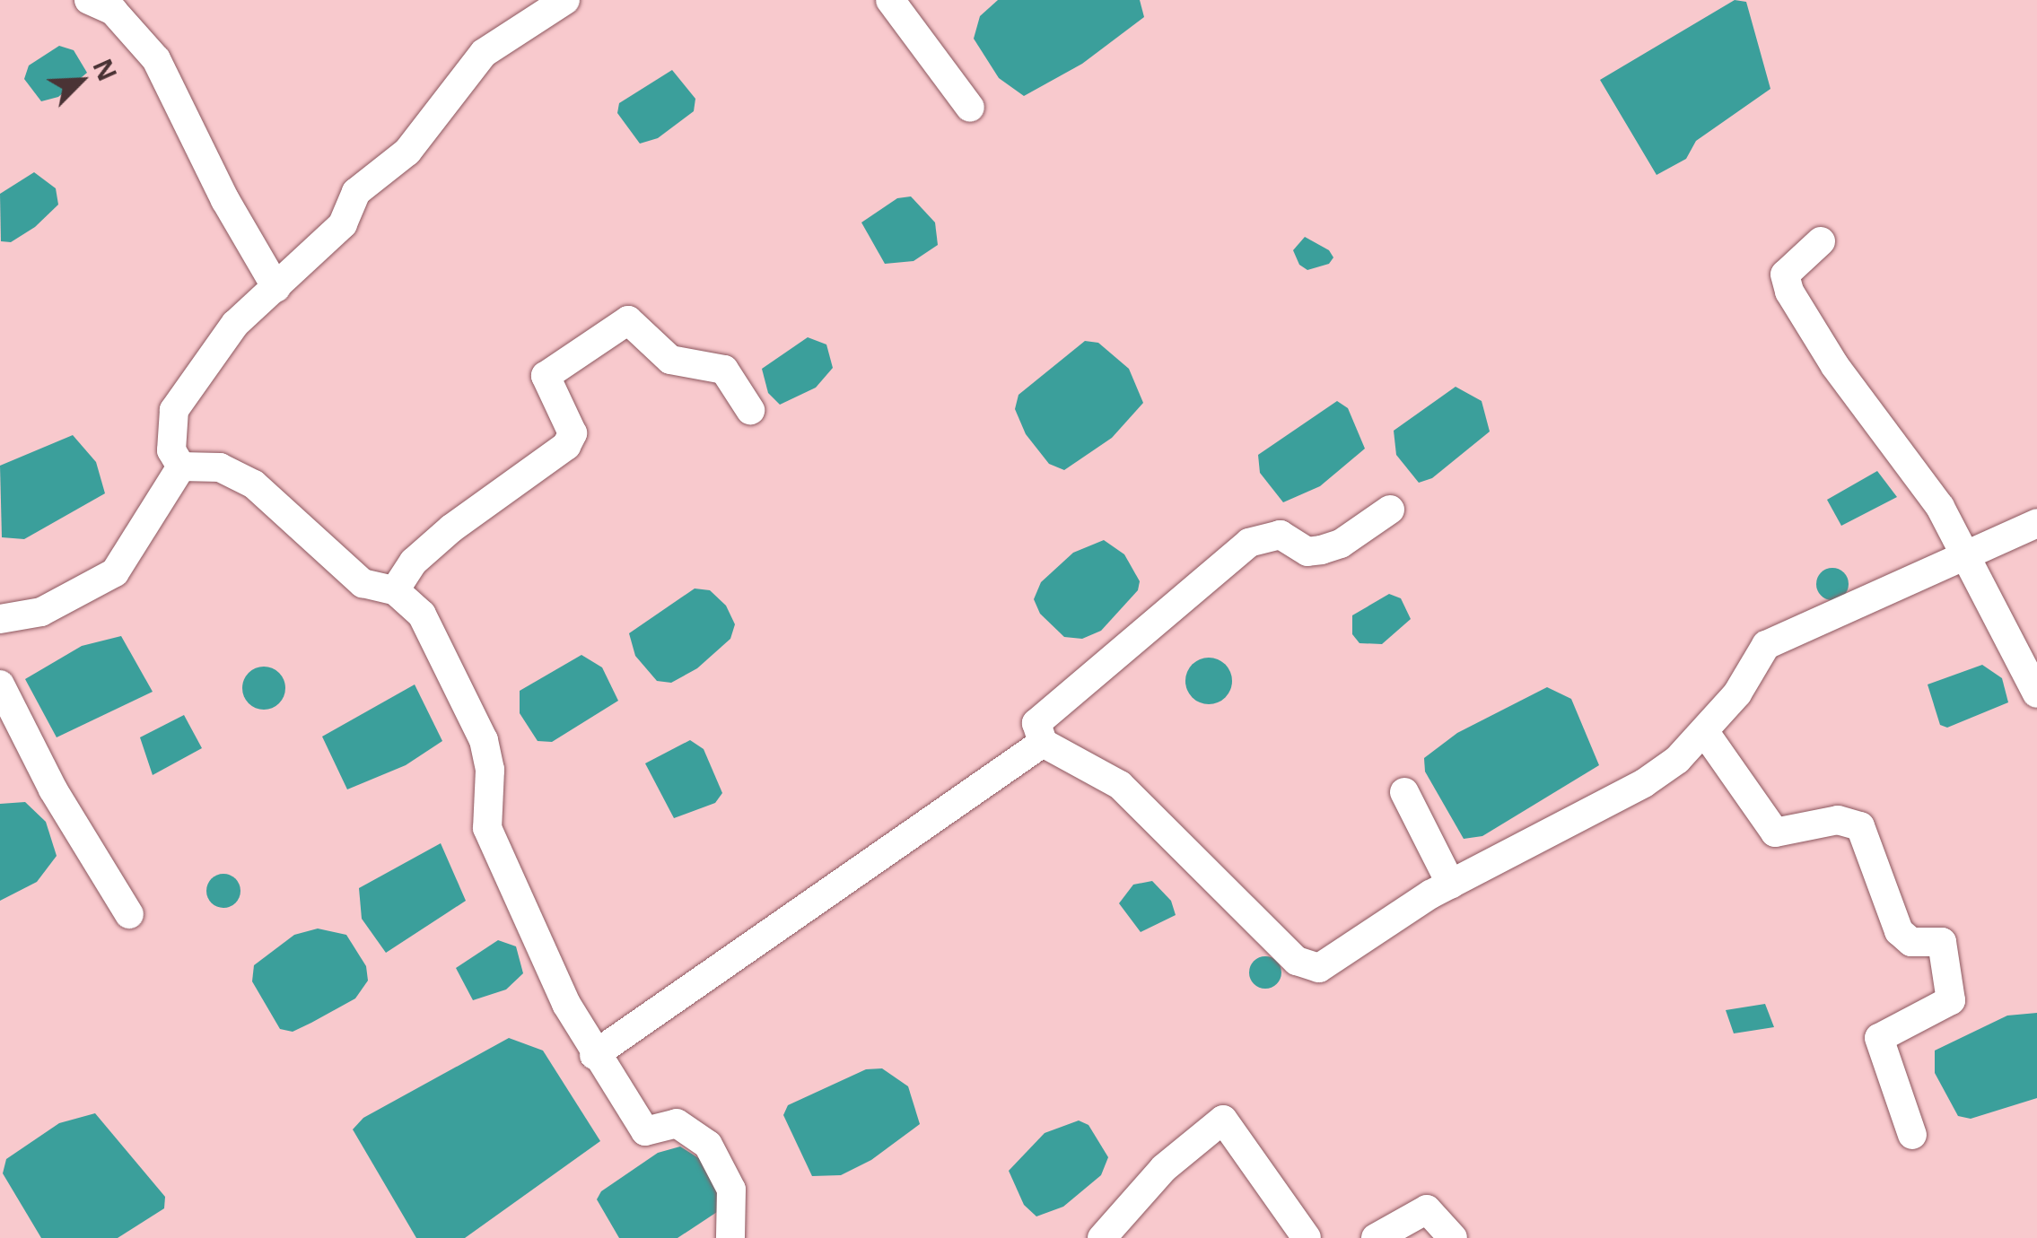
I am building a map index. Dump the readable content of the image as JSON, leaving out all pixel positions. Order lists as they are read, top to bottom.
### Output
{
  "north": "top right"
}
